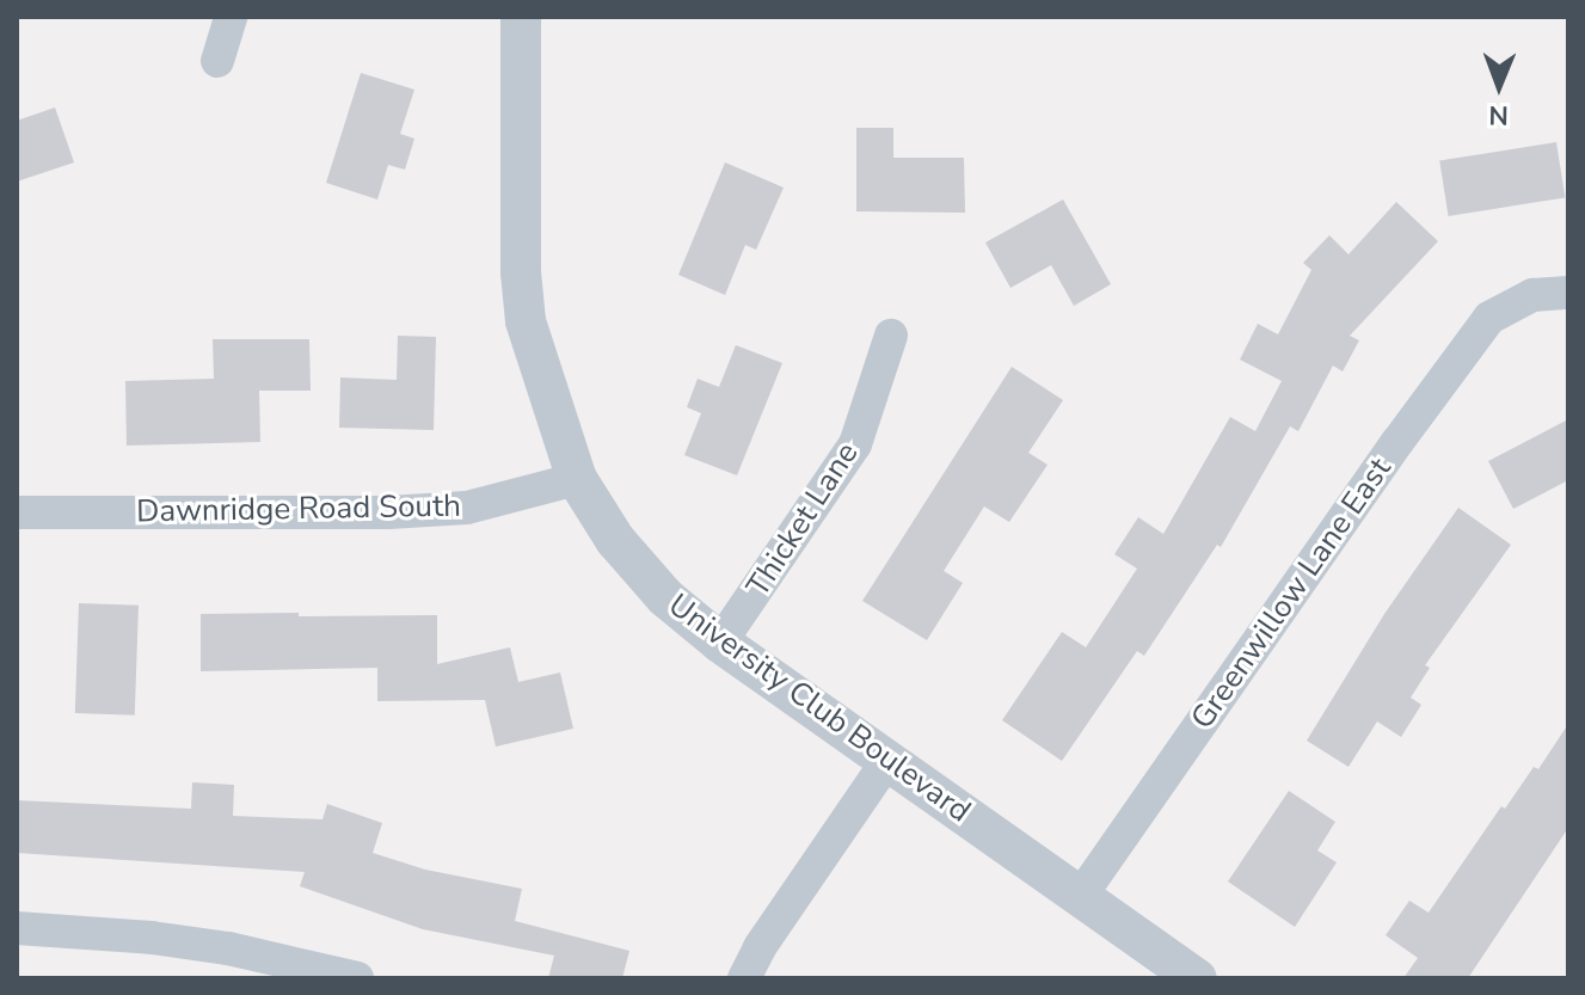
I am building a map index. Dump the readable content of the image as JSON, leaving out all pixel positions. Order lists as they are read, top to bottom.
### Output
{
  "streets": {
    "street": [
      "Dawnridge Road South",
      "Thicket Lane",
      "Greenwillow Lane East",
      "University Club Boulevard"
    ]
  },
  "crossings": [
    ["Dawnridge Road South", "University Club Boulevard"],
    ["Thicket Lane", "University Club Boulevard"],
    ["Greenwillow Lane East", "University Club Boulevard"]
  ],
  "north": "bottom"
}
